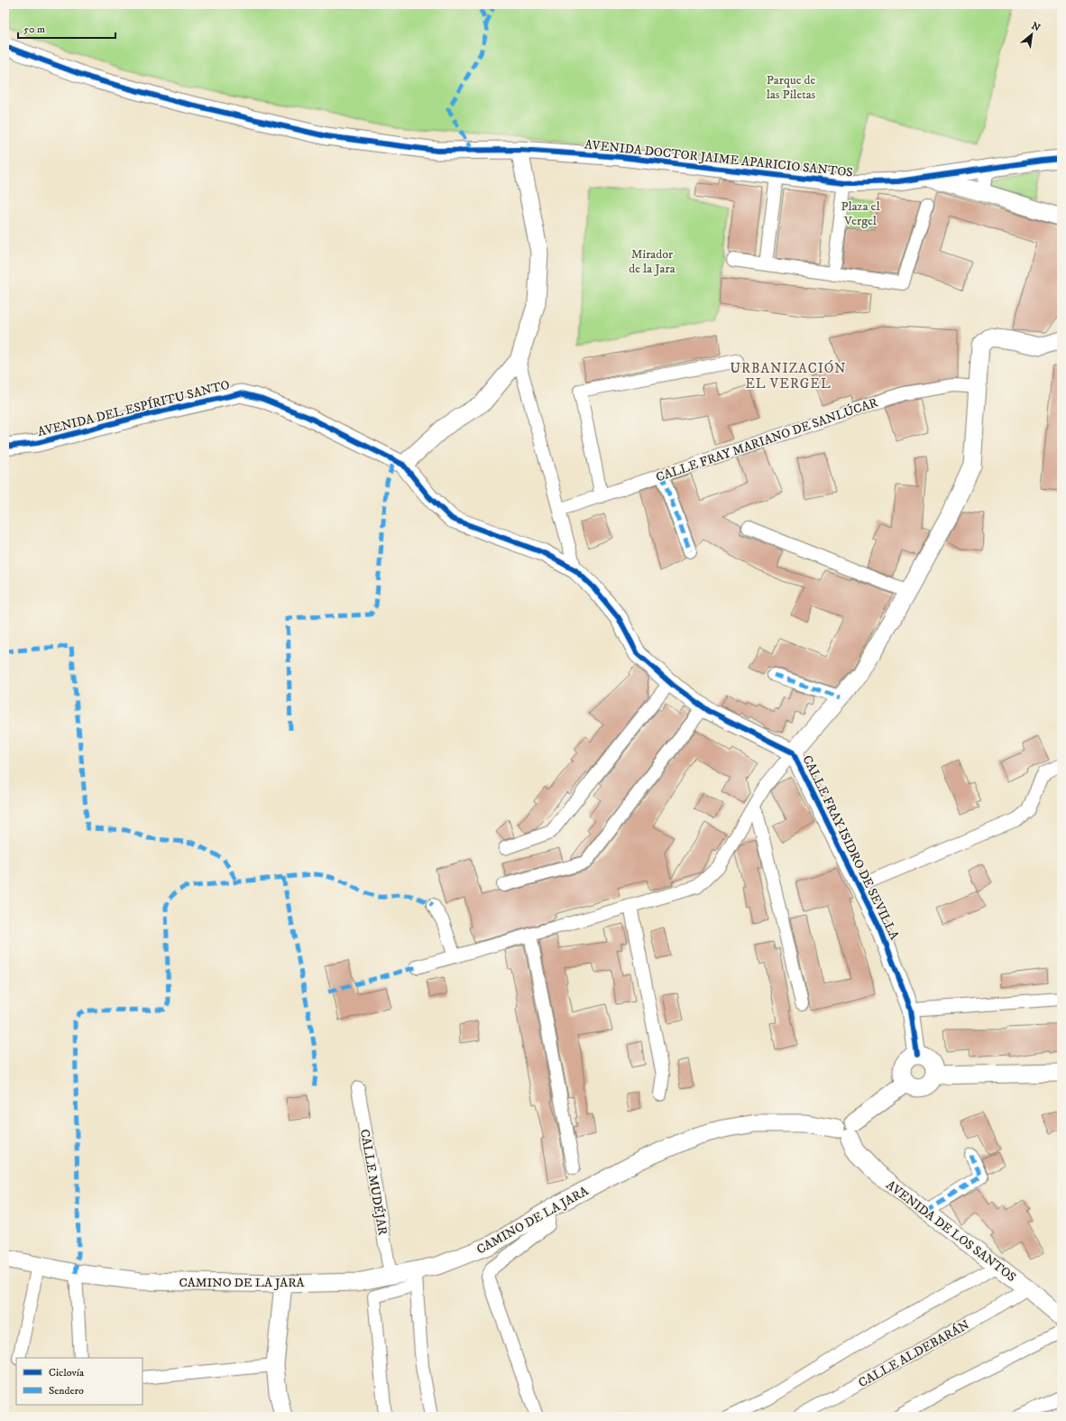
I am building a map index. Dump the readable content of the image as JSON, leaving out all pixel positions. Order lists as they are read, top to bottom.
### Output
{
  "streets": {
    "street": [
      "AVENIDA DOCTOR JAIME APARICIO SANTOS",
      "AVENIDA DEL ESPÍRITU SANTO",
      "CALLE FRAY MARIANO DE SANLÚCAR",
      "CALLE FRAY ISIDRO DE SEVILLA",
      "CALLE MUDÉJAR",
      "CAMINO DE LA JARA",
      "AVENIDA DE LOS SANTOS",
      "CALLE ALDEBARÁN"
    ]
  },
  "crossings": [
    ["AVENIDA DEL ESPÍRITU SANTO", "CALLE FRAY ISIDRO DE SEVILLA"],
    ["CALLE MUDÉJAR", "CAMINO DE LA JARA"],
    ["CAMINO DE LA JARA", "AVENIDA DE LOS SANTOS"],
    ["AVENIDA DE LOS SANTOS", "CALLE ALDEBARÁN"]
  ],
  "districts": ["URBANIZACIÓN EL VERGEL"],
  "parks": ["Parque de las Piletas", "Plaza el Vergel", "Mirador de la Jara"],
  "legend": ["Ciclovía", "Sendero"],
  "scale_bar": "50 m",
  "north": "top right"
}
